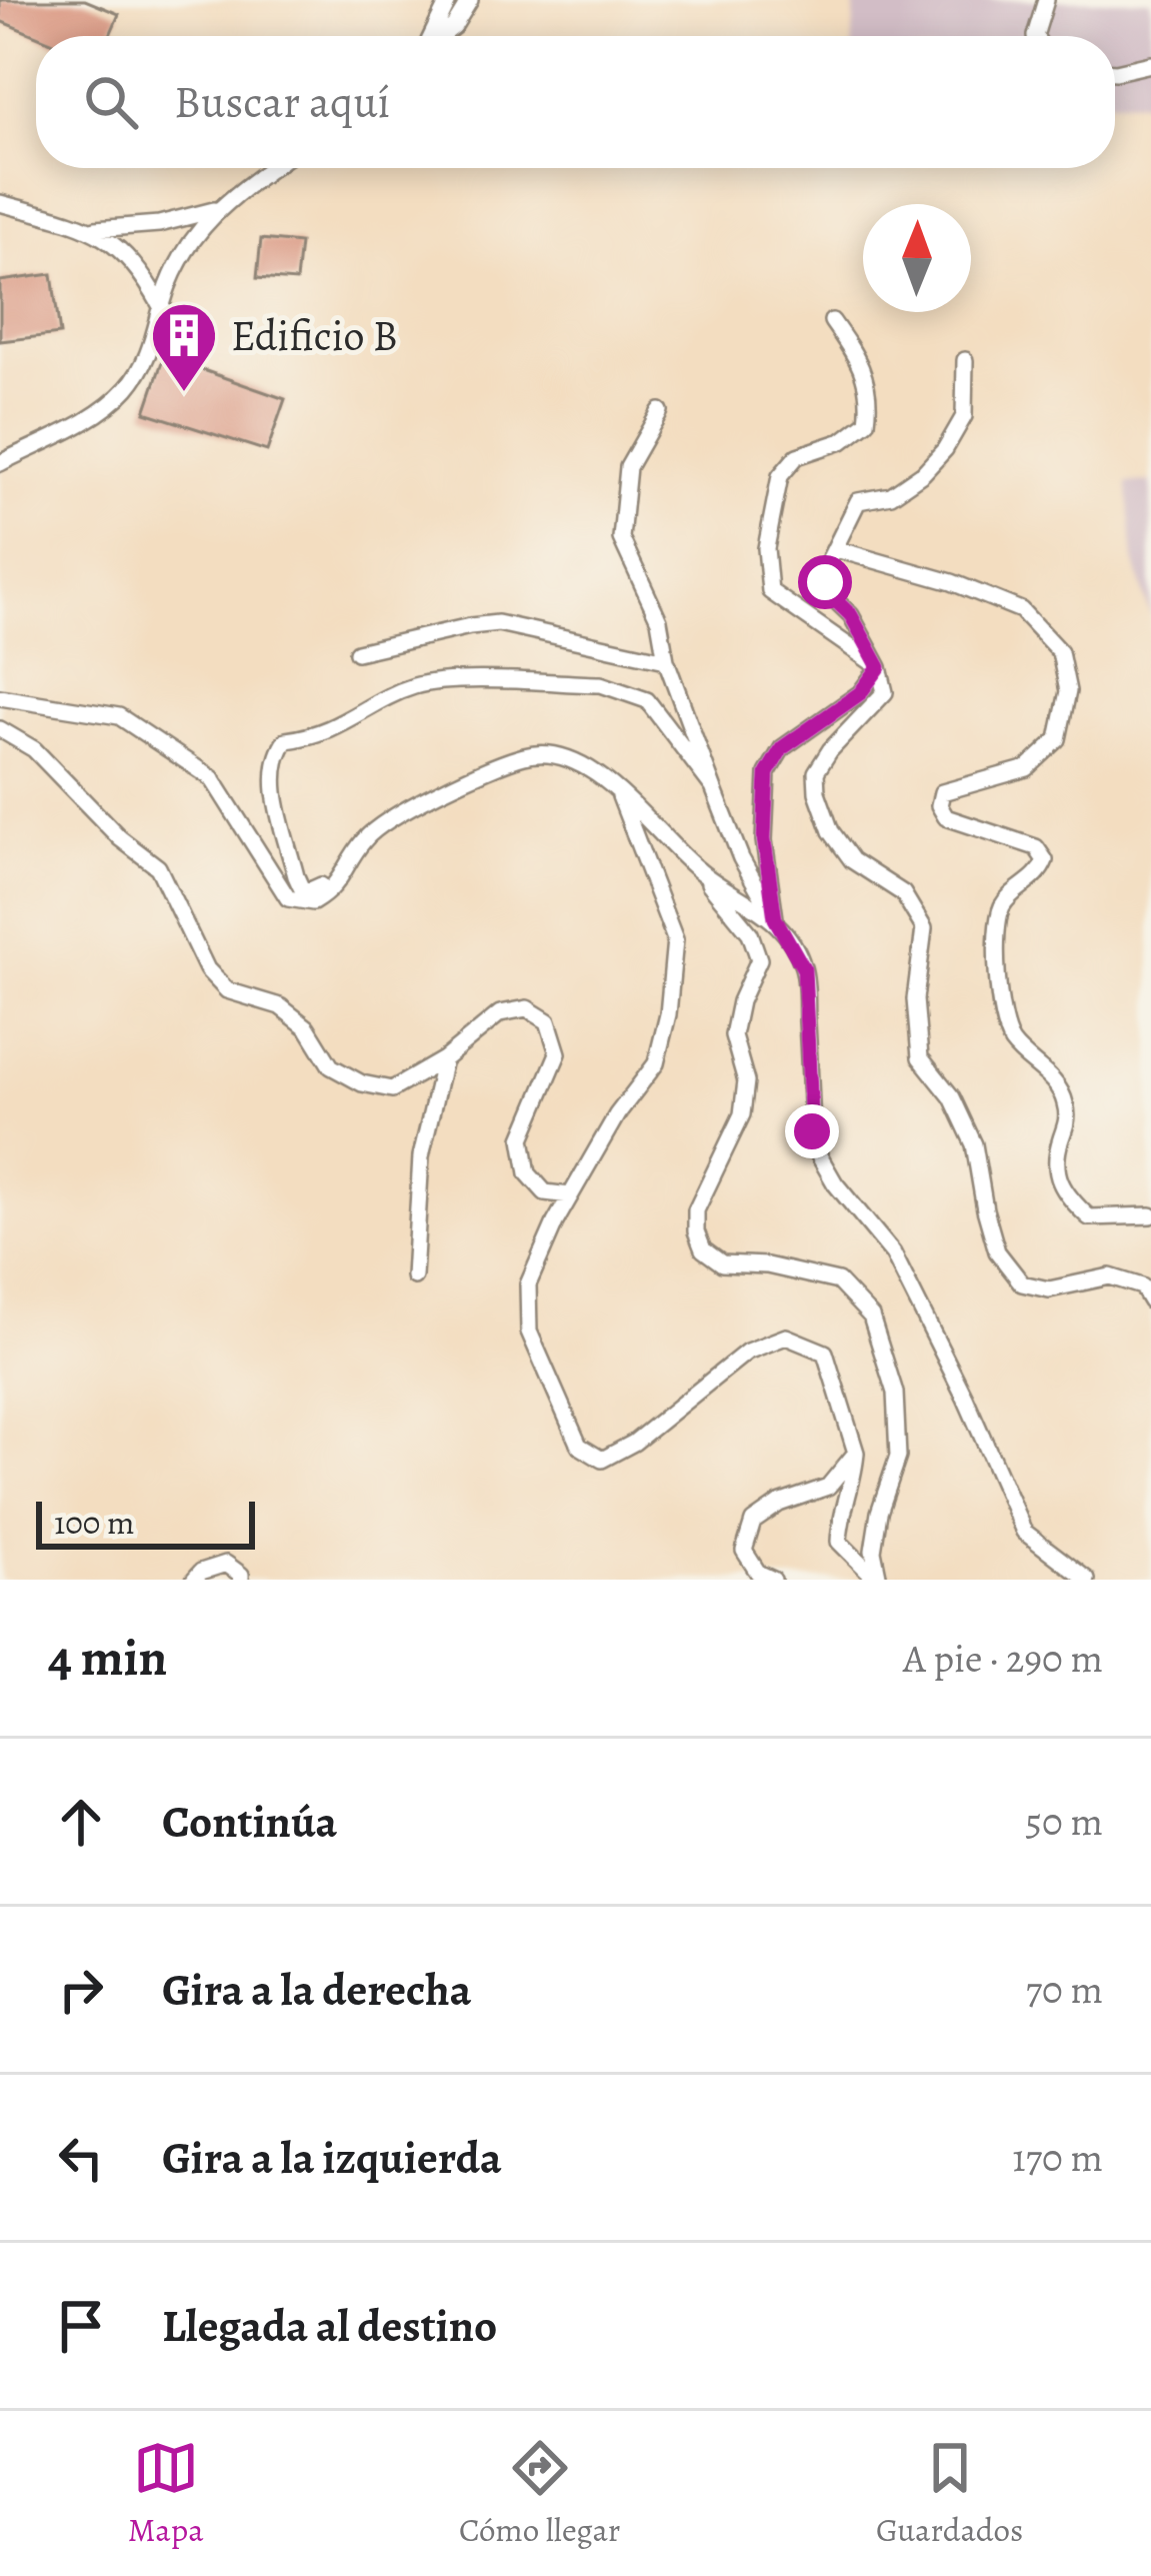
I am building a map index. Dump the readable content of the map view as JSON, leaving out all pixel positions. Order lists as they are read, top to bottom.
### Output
{
  "places": {
    "building": ["Edificio B"]
  },
  "scale_bar": "100 m",
  "north": "top",
  "page": {
    "search": "Buscar aquí",
    "scale": "100 m",
    "heading": ["4 min", "A pie · 290 m"],
    "list": [
      ["Continúa", "50 m"],
      ["Gira a la derecha", "70 m"],
      ["Gira a la izquierda", "170 m"],
      "Llegada al destino"
    ],
    "nav": ["Mapa", "Cómo llegar", "Guardados"]
  }
}
